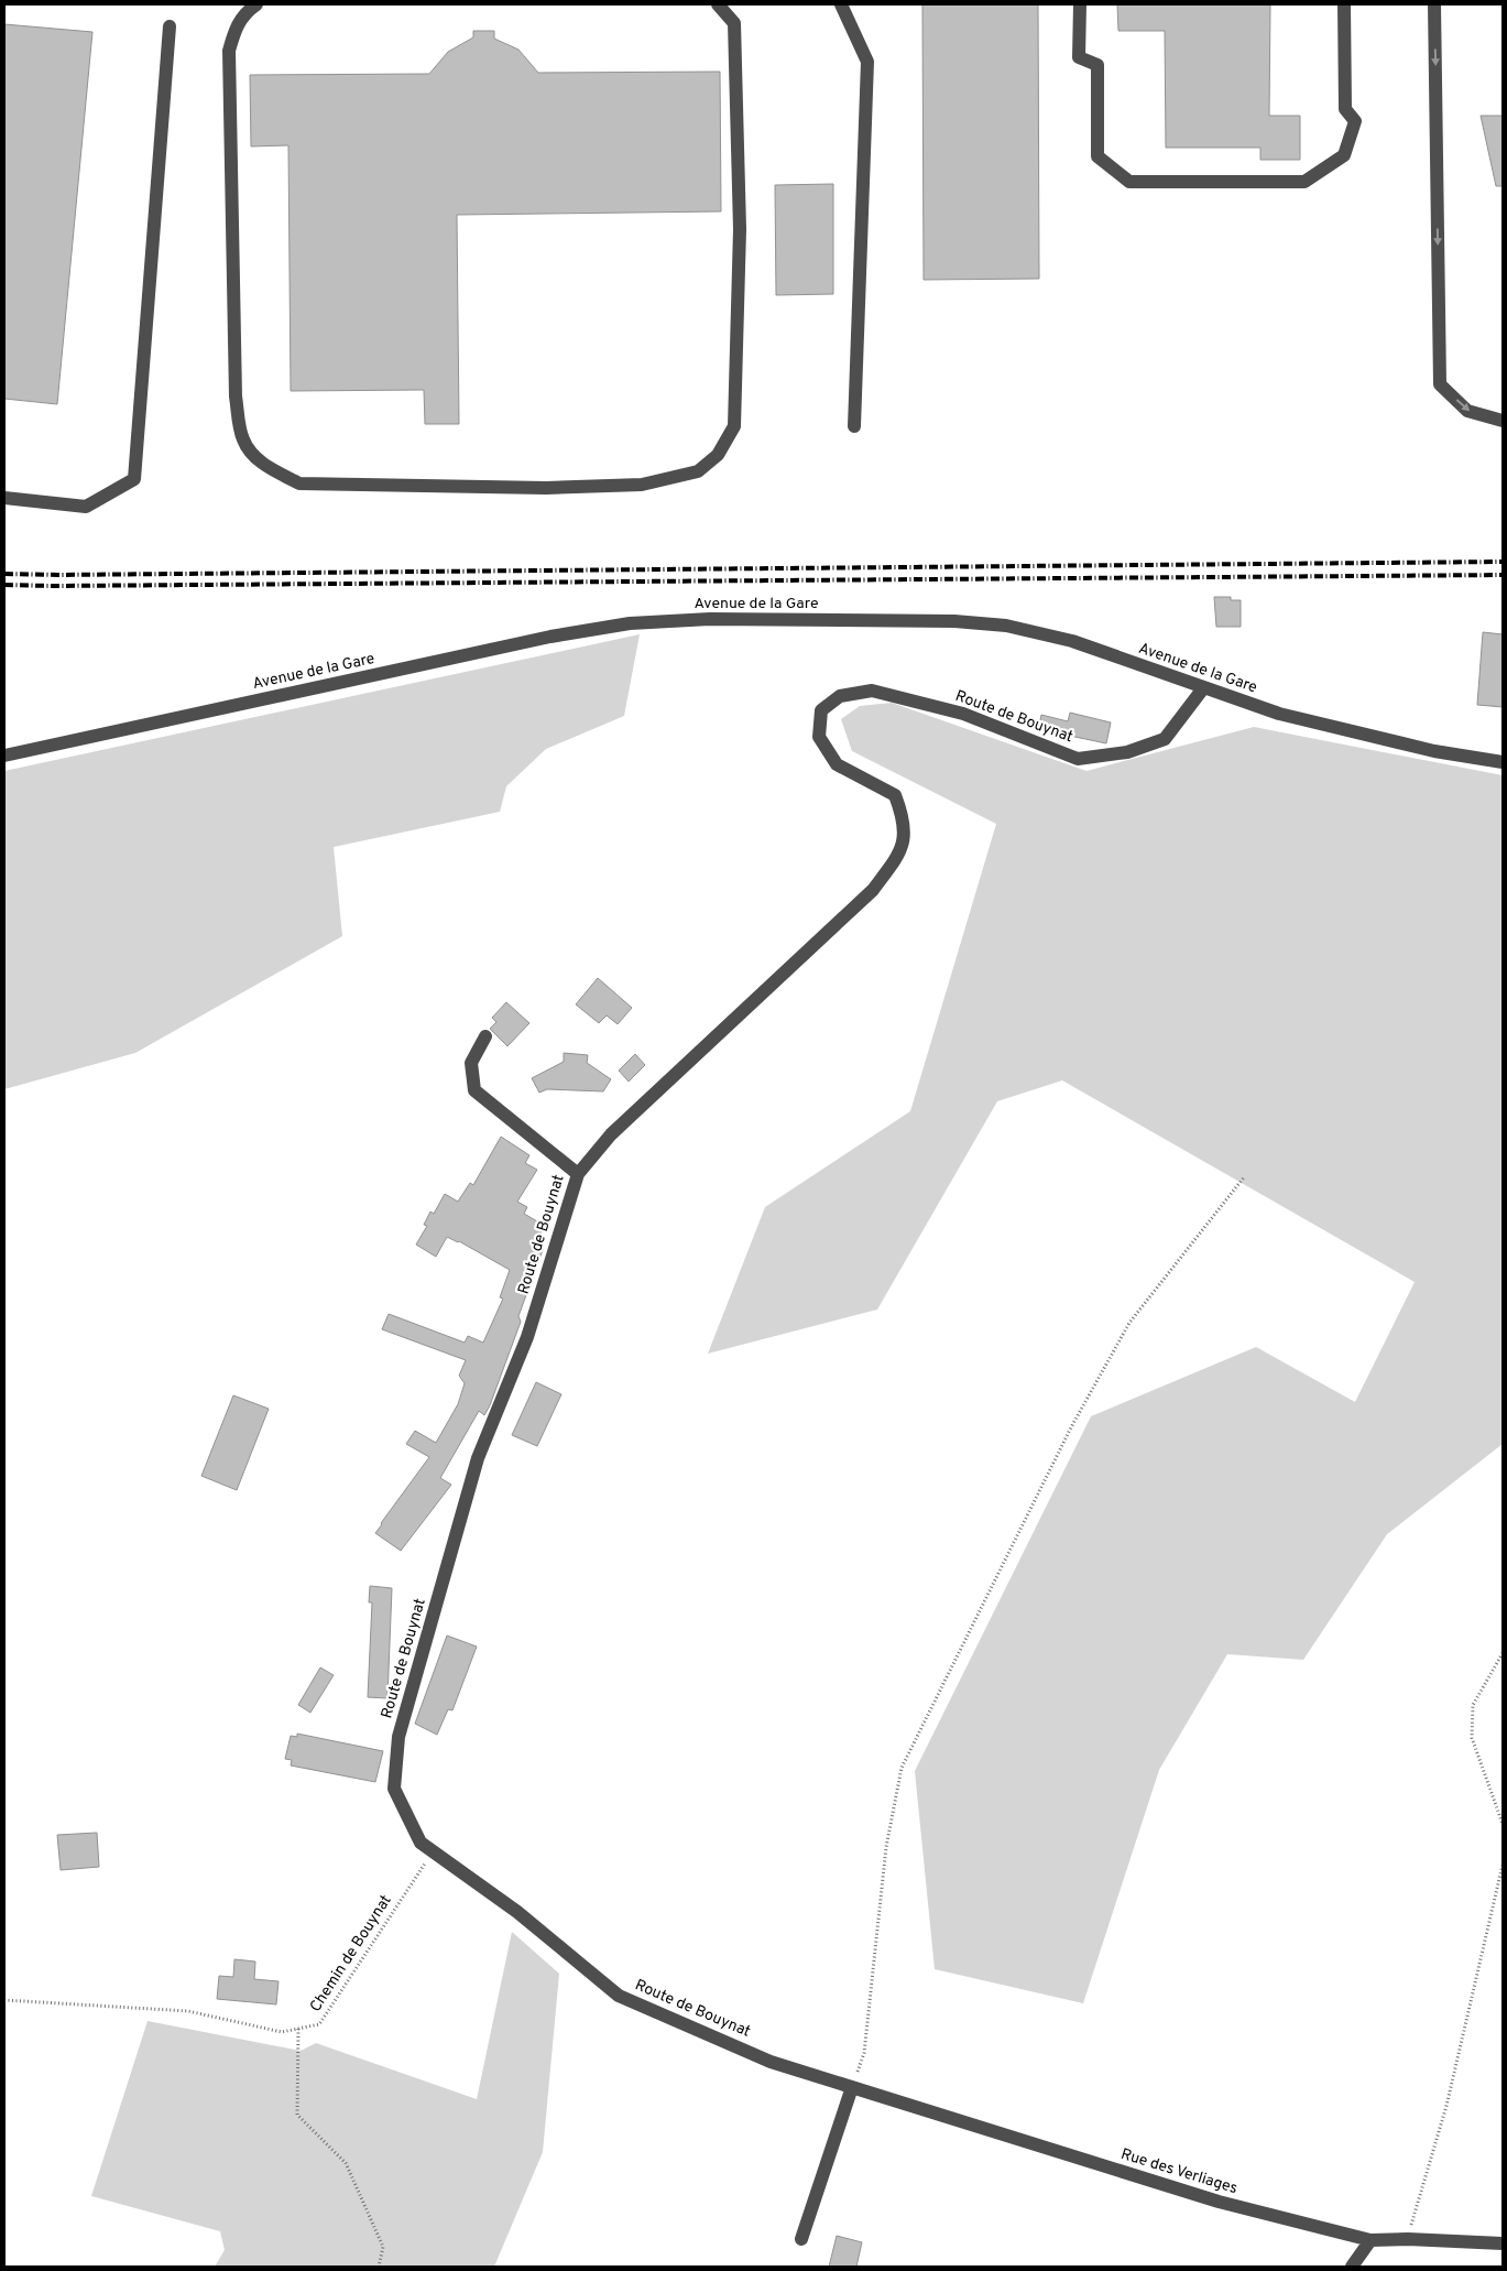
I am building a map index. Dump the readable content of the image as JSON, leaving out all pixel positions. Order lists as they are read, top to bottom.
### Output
{
  "streets": {
    "street": ["Avenue de la Gare", "Route de Bouynat", "Rue des Verliages"],
    "path": ["Chemin de Bouynat"]
  },
  "crossings": [
    ["Avenue de la Gare", "Route de Bouynat"],
    ["Route de Bouynat", "Chemin de Bouynat"],
    ["Route de Bouynat", "Rue des Verliages"]
  ]
}
